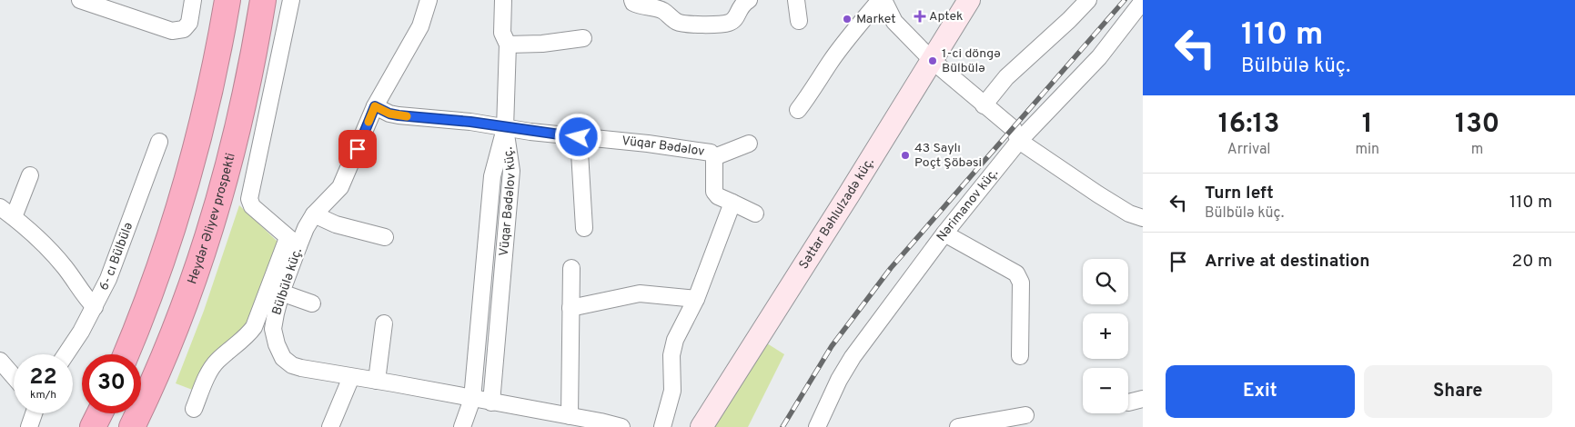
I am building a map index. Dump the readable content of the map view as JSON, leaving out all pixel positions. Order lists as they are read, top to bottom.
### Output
{
  "streets": {
    "highway": ["Heydər Əliyev prospekti"],
    "main road": ["Səttar Bəhlulzadə küç."],
    "street": [
      "Vüqar Bədəlov",
      "Vüqar Bədəlov küç.",
      "Nərimanov küç.",
      "6- cı Bülbülə",
      "Bülbülə küç."
    ]
  },
  "crossings": [
    ["Vüqar Bədəlov", "Vüqar Bədəlov küç."],
    ["Vüqar Bədəlov", "Bülbülə küç."],
    ["Vüqar Bədəlov küç.", "Bülbülə küç."]
  ],
  "places": {
    "health": ["Aptek"],
    "other": ["Market", "1-ci döngə Bülbülə", "43 Saylı Poçt Şöbəsi"]
  },
  "page": {
    "turn": ["110 m", "Bülbülə küç."],
    "eta": [
      "16:13",
      "Arrival",
      "1",
      "min",
      "130",
      "m"
    ],
    "list": [
      {
        "name": "Turn left",
        "note": "Bülbülə küç.",
        "value": "110 m"
      },
      {
        "name": "Arrive at destination",
        "value": "20 m"
      }
    ],
    "map_buttons": ["+", "−"],
    "speed": "22 km/h",
    "limit": "30",
    "buttons": ["Exit", "Share"]
  }
}
